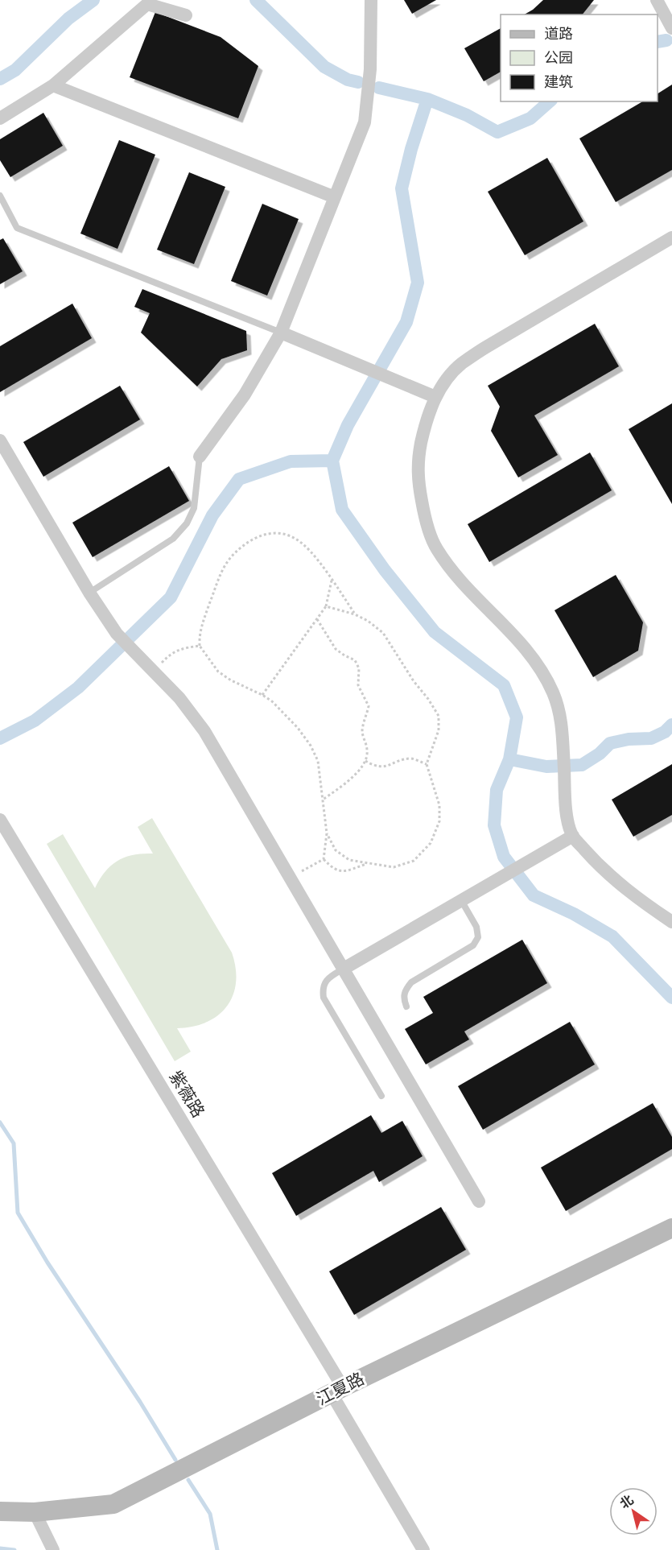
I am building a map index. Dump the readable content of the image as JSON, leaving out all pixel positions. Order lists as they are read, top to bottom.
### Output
{
  "streets": {
    "street": ["紫薇路", "江夏路"]
  },
  "crossings": [
    ["紫薇路", "江夏路"]
  ],
  "legend": ["道路", "公园", "建筑"],
  "north": "top left"
}
